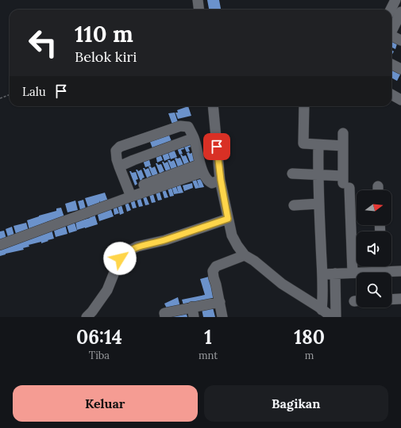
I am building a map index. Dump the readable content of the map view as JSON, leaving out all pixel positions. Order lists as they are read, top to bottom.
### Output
{
  "north": "right",
  "page": {
    "turn": ["110 m", "Belok kiri"],
    "then": "Lalu",
    "eta": [
      "06:14",
      "Tiba",
      "1",
      "mnt",
      "180",
      "m"
    ],
    "buttons": ["Keluar", "Bagikan"]
  }
}
